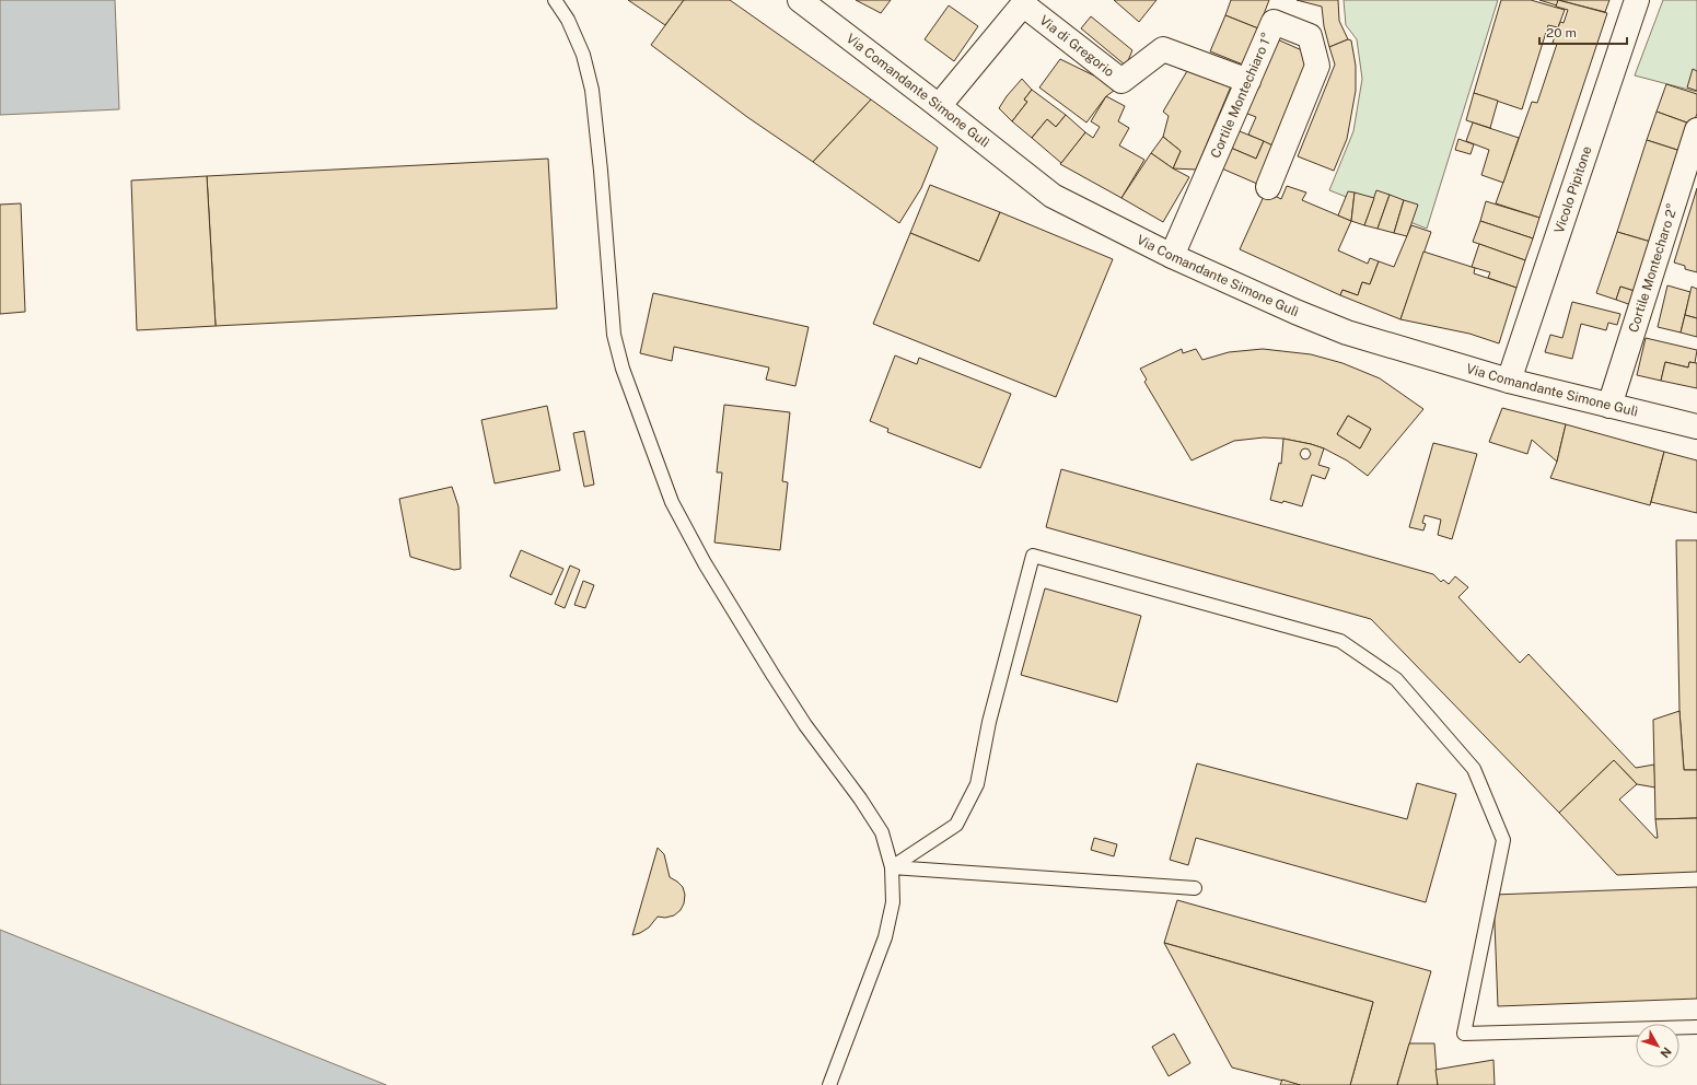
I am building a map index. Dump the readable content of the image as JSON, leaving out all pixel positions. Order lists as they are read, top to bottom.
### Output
{
  "streets": {
    "street": [
      "Via di Gregorio",
      "Via Comandante Simone Gulì",
      "Cortile Montechiaro 1°",
      "Vicolo Pipitone",
      "Cortile Montecharo 2°"
    ]
  },
  "crossings": [
    ["Via di Gregorio", "Via Comandante Simone Gulì"],
    ["Via di Gregorio", "Cortile Montechiaro 1°"],
    ["Via Comandante Simone Gulì", "Cortile Montechiaro 1°"],
    ["Via Comandante Simone Gulì", "Vicolo Pipitone"],
    ["Via Comandante Simone Gulì", "Cortile Montecharo 2°"]
  ],
  "scale_bar": "20 m",
  "north": "bottom right"
}
